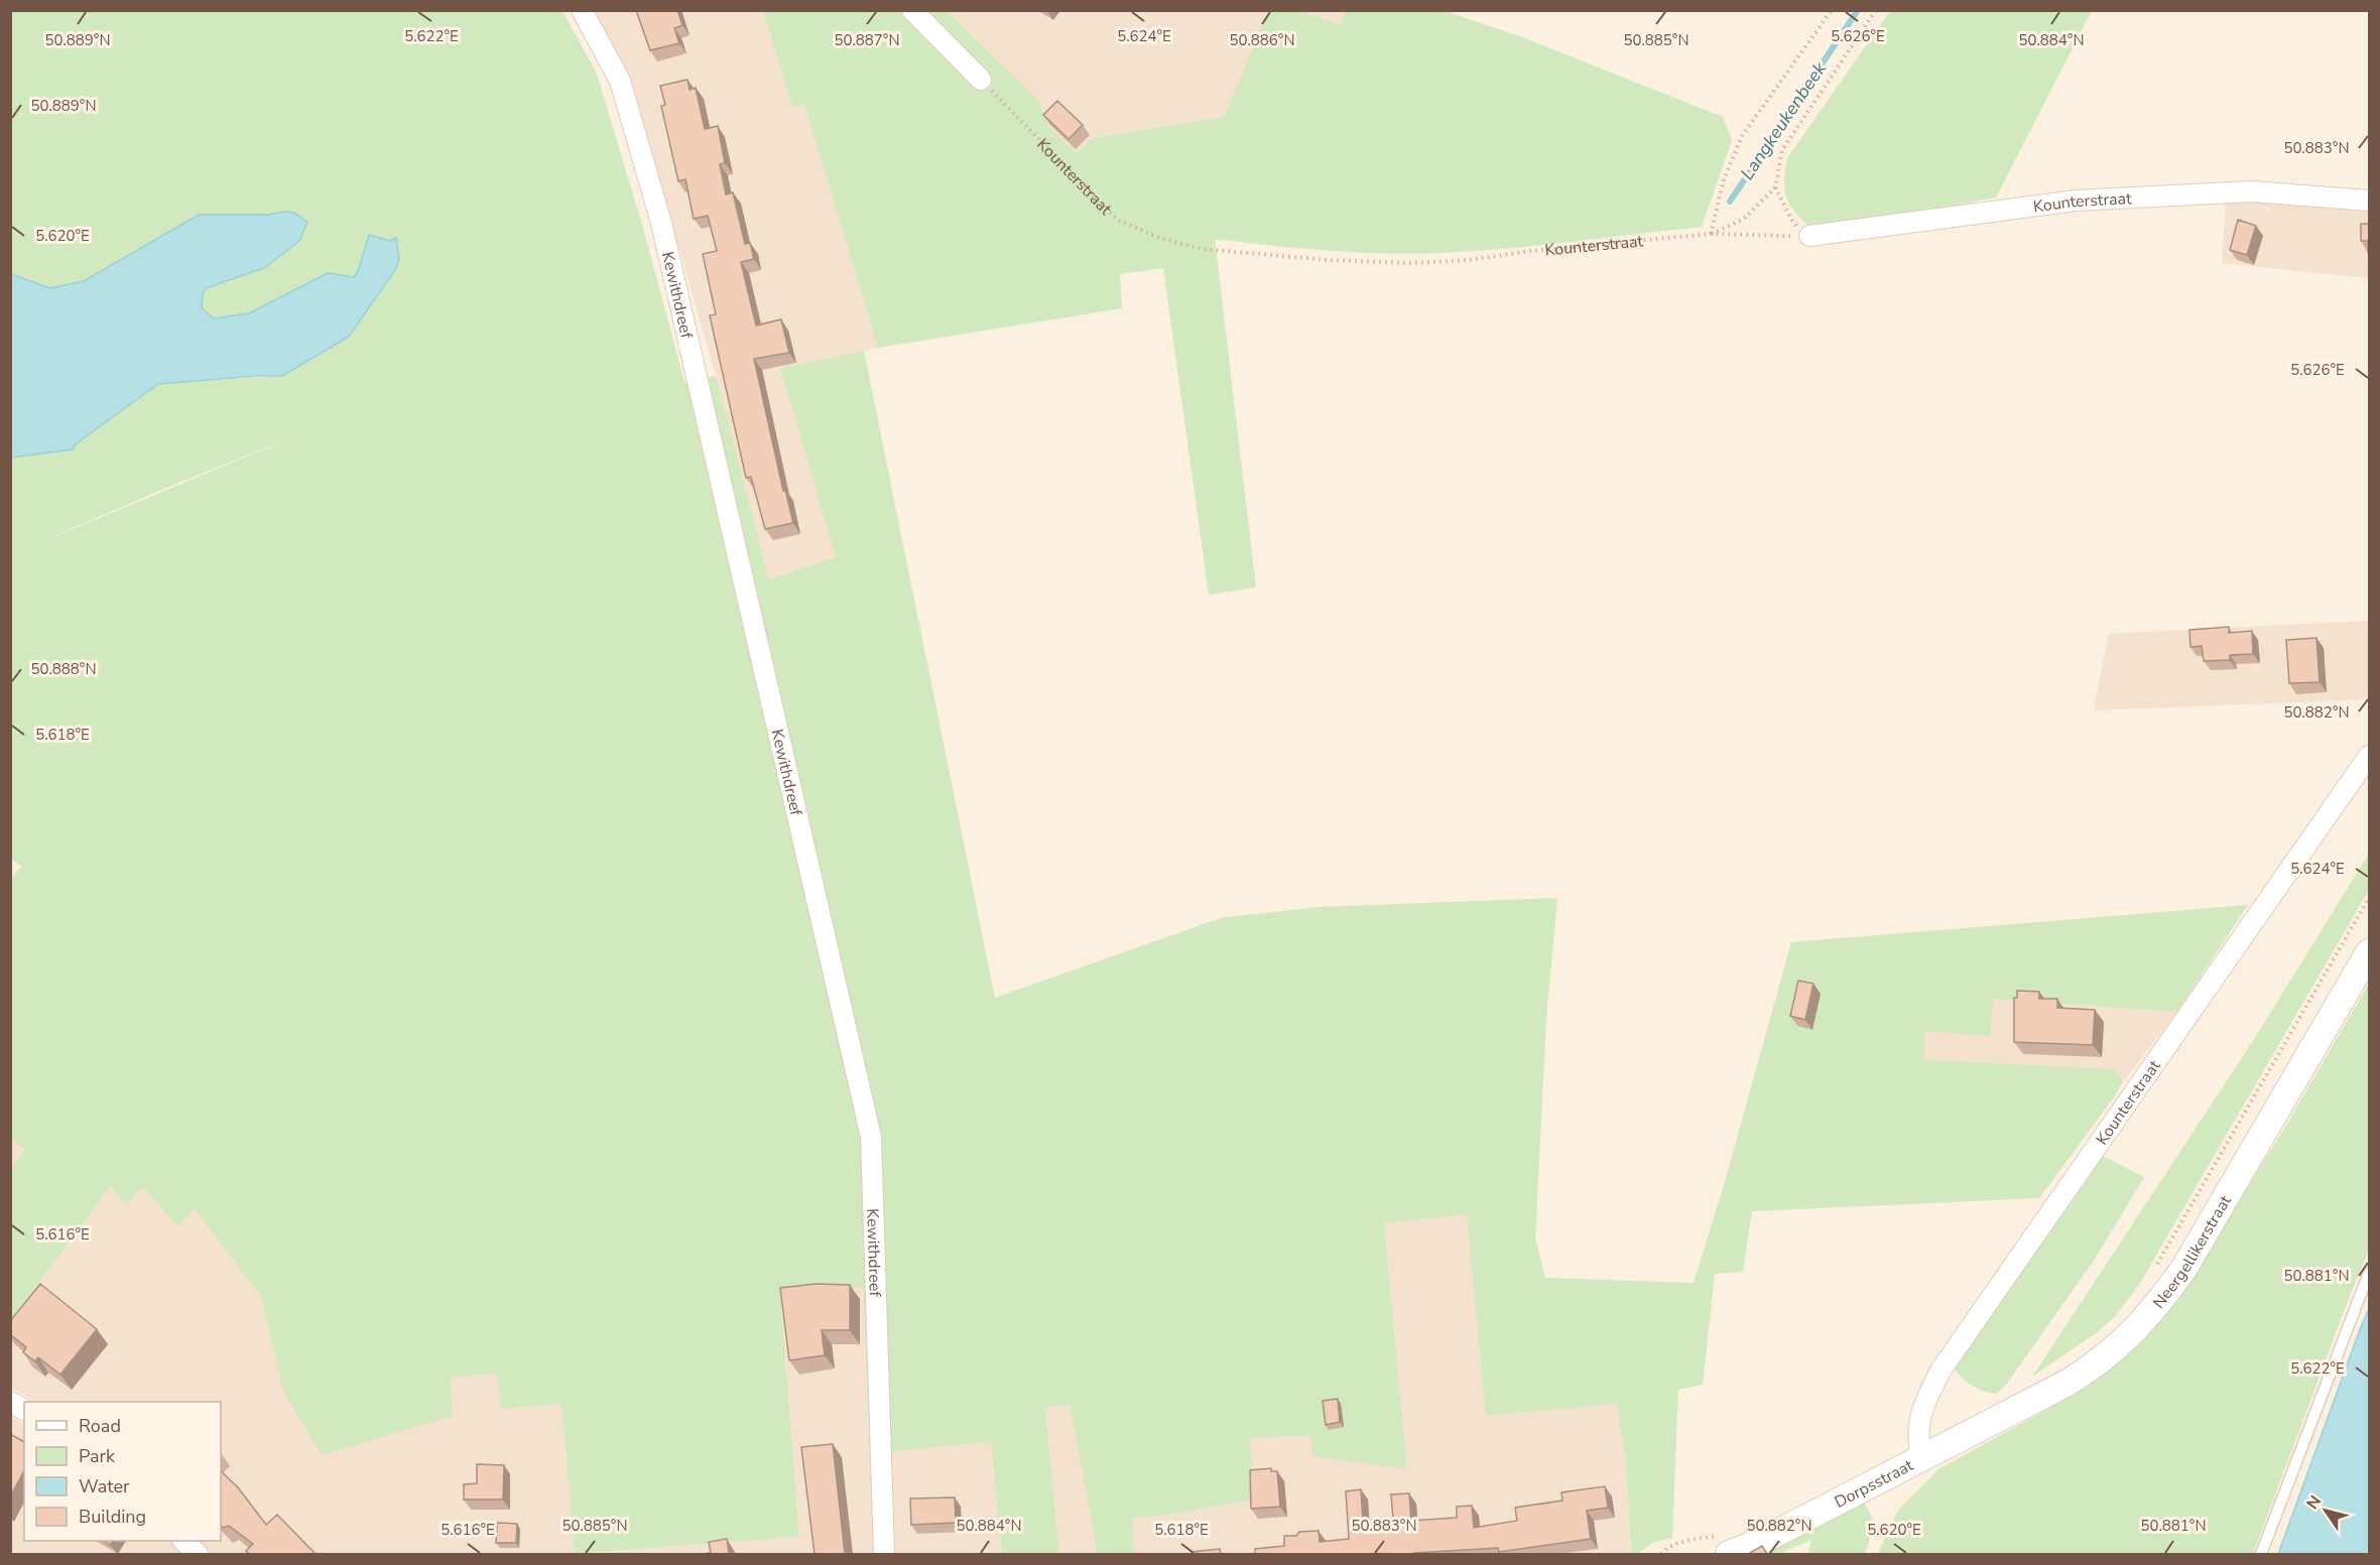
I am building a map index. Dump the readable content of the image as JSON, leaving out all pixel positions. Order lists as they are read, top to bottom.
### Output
{
  "streets": {
    "street": [
      "Kounterstraat",
      "Kewithdreef",
      "Neergellikerstraat",
      "Dorpsstraat"
    ]
  },
  "crossings": [
    ["Kounterstraat", "Neergellikerstraat"],
    ["Kounterstraat", "Dorpsstraat"],
    ["Neergellikerstraat", "Dorpsstraat"]
  ],
  "water": ["Langkeukenbeek"],
  "legend": [
    "Road",
    "Park",
    "Water",
    "Building"
  ],
  "north": "top left",
  "coordinates": [
    "5.622°E",
    "5.624°E",
    "5.626°E",
    "50.889°N",
    "50.887°N",
    "50.886°N",
    "50.885°N",
    "50.884°N",
    "50.883°N",
    "5.620°E",
    "50.888°N",
    "50.882°N",
    "5.618°E",
    "5.616°E",
    "50.881°N"
  ]
}
